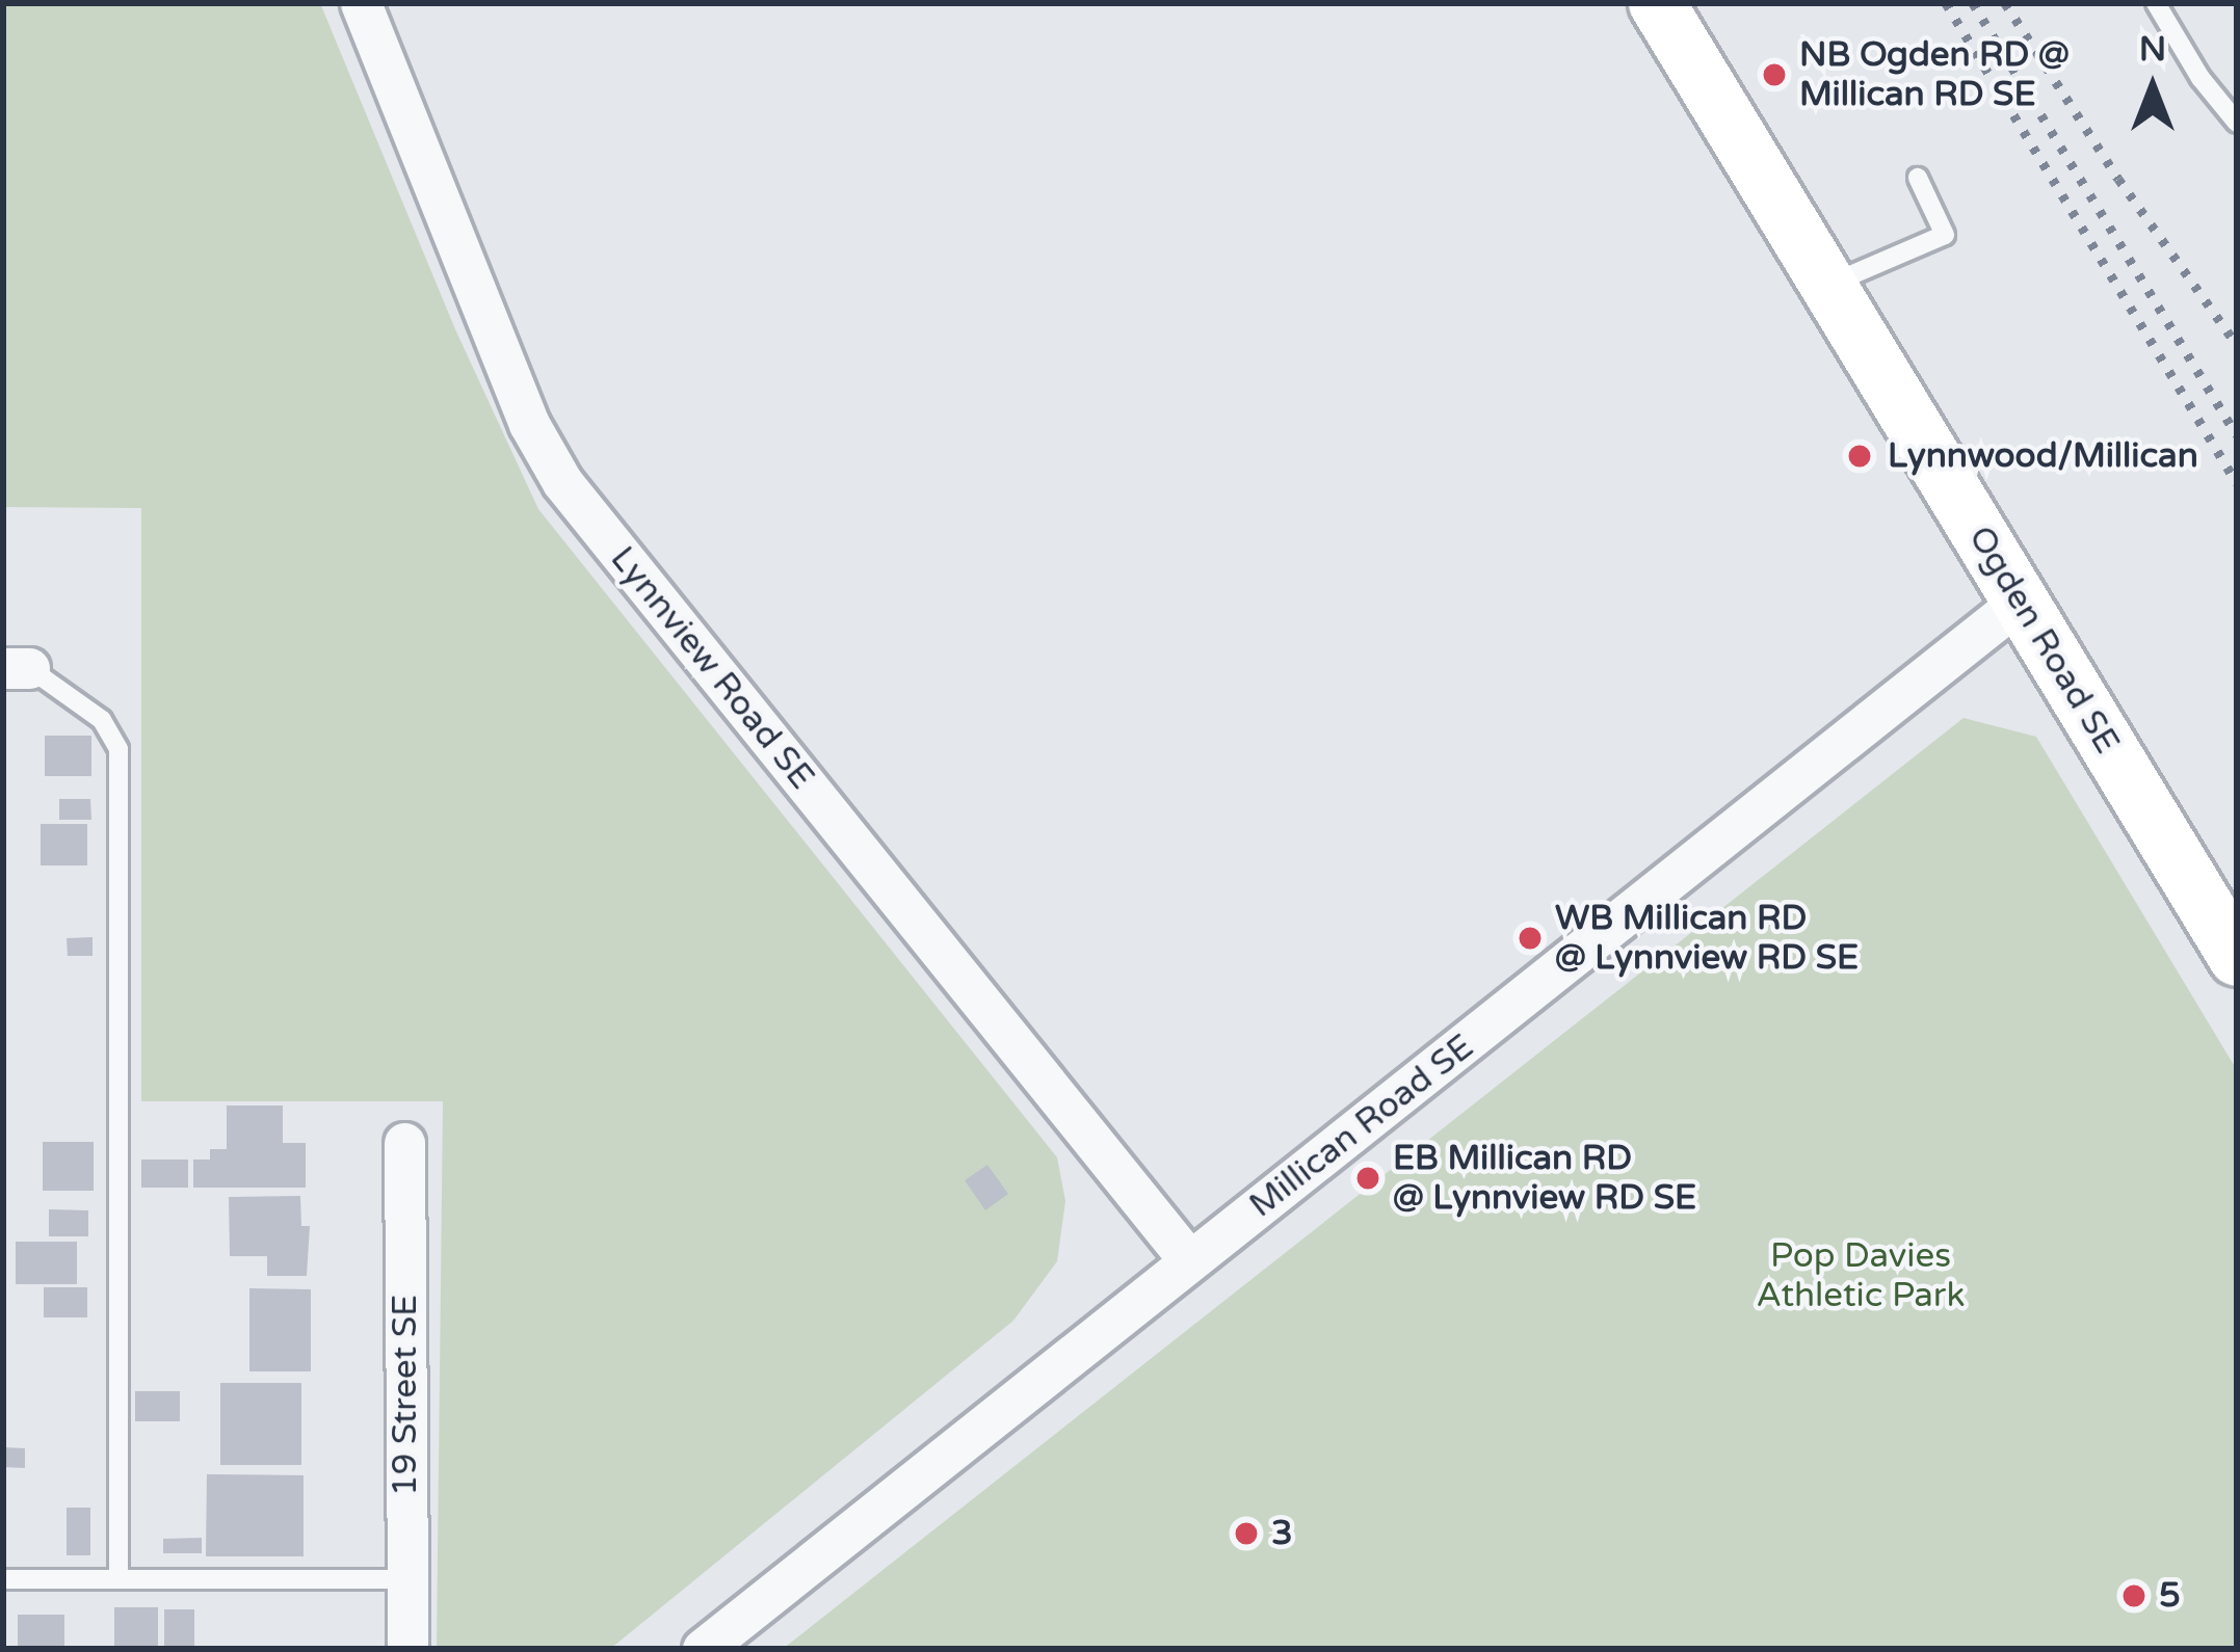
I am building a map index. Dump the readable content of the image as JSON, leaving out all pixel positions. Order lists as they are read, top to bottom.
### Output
{
  "streets": {
    "street": [
      "Ogden Road SE",
      "Lynnview Road SE",
      "Millican Road SE",
      "19 Street SE"
    ]
  },
  "crossings": [
    ["Ogden Road SE", "Millican Road SE"],
    ["Lynnview Road SE", "Millican Road SE"]
  ],
  "parks": ["Pop Davies Athletic Park"],
  "places": [
    "NB Ogden RD @ Millican RD SE",
    "Lynnwood/Millican",
    "WB Millican RD @ Lynnview RD SE",
    "EB Millican RD @ Lynnview RD SE",
    "3",
    "5"
  ],
  "north": "top"
}
